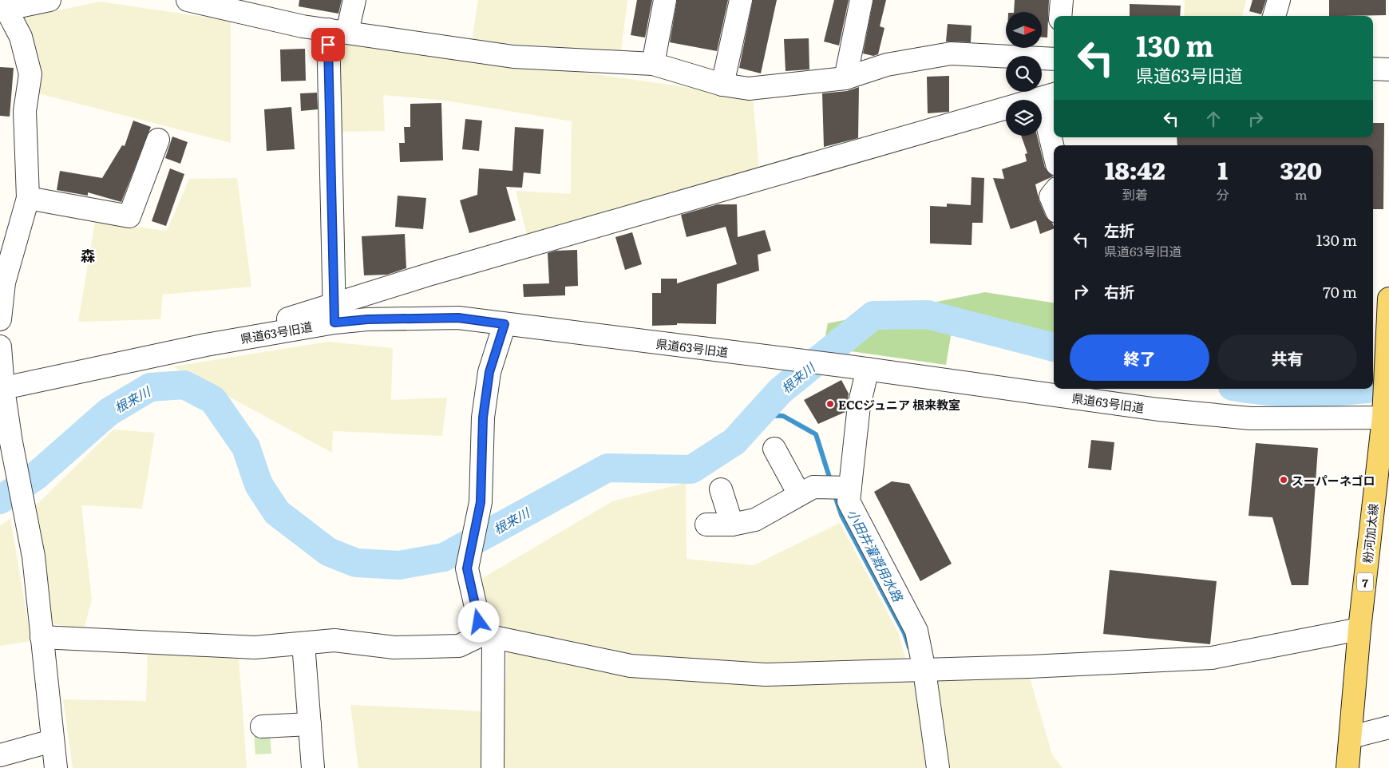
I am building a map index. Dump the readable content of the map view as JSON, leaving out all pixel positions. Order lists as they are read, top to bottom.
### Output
{
  "streets": {
    "main road": ["粉河加太線", "7"],
    "street": ["県道63号旧道"]
  },
  "crossings": [
    ["県道63号旧道", "粉河加太線"]
  ],
  "districts": ["森"],
  "water": ["根来川", "小田井灌漑用水路"],
  "places": ["ECCジュニア 根来教室", "スーパーネゴロ"],
  "north": "right",
  "page": {
    "turn": ["130 m", "県道63号旧道"],
    "eta": [
      "18:42",
      "到着",
      "1",
      "分",
      "320",
      "m"
    ],
    "list": [
      {
        "name": "左折",
        "note": "県道63号旧道",
        "value": "130 m"
      },
      {
        "name": "右折",
        "value": "70 m"
      }
    ],
    "buttons": ["終了", "共有"]
  }
}
